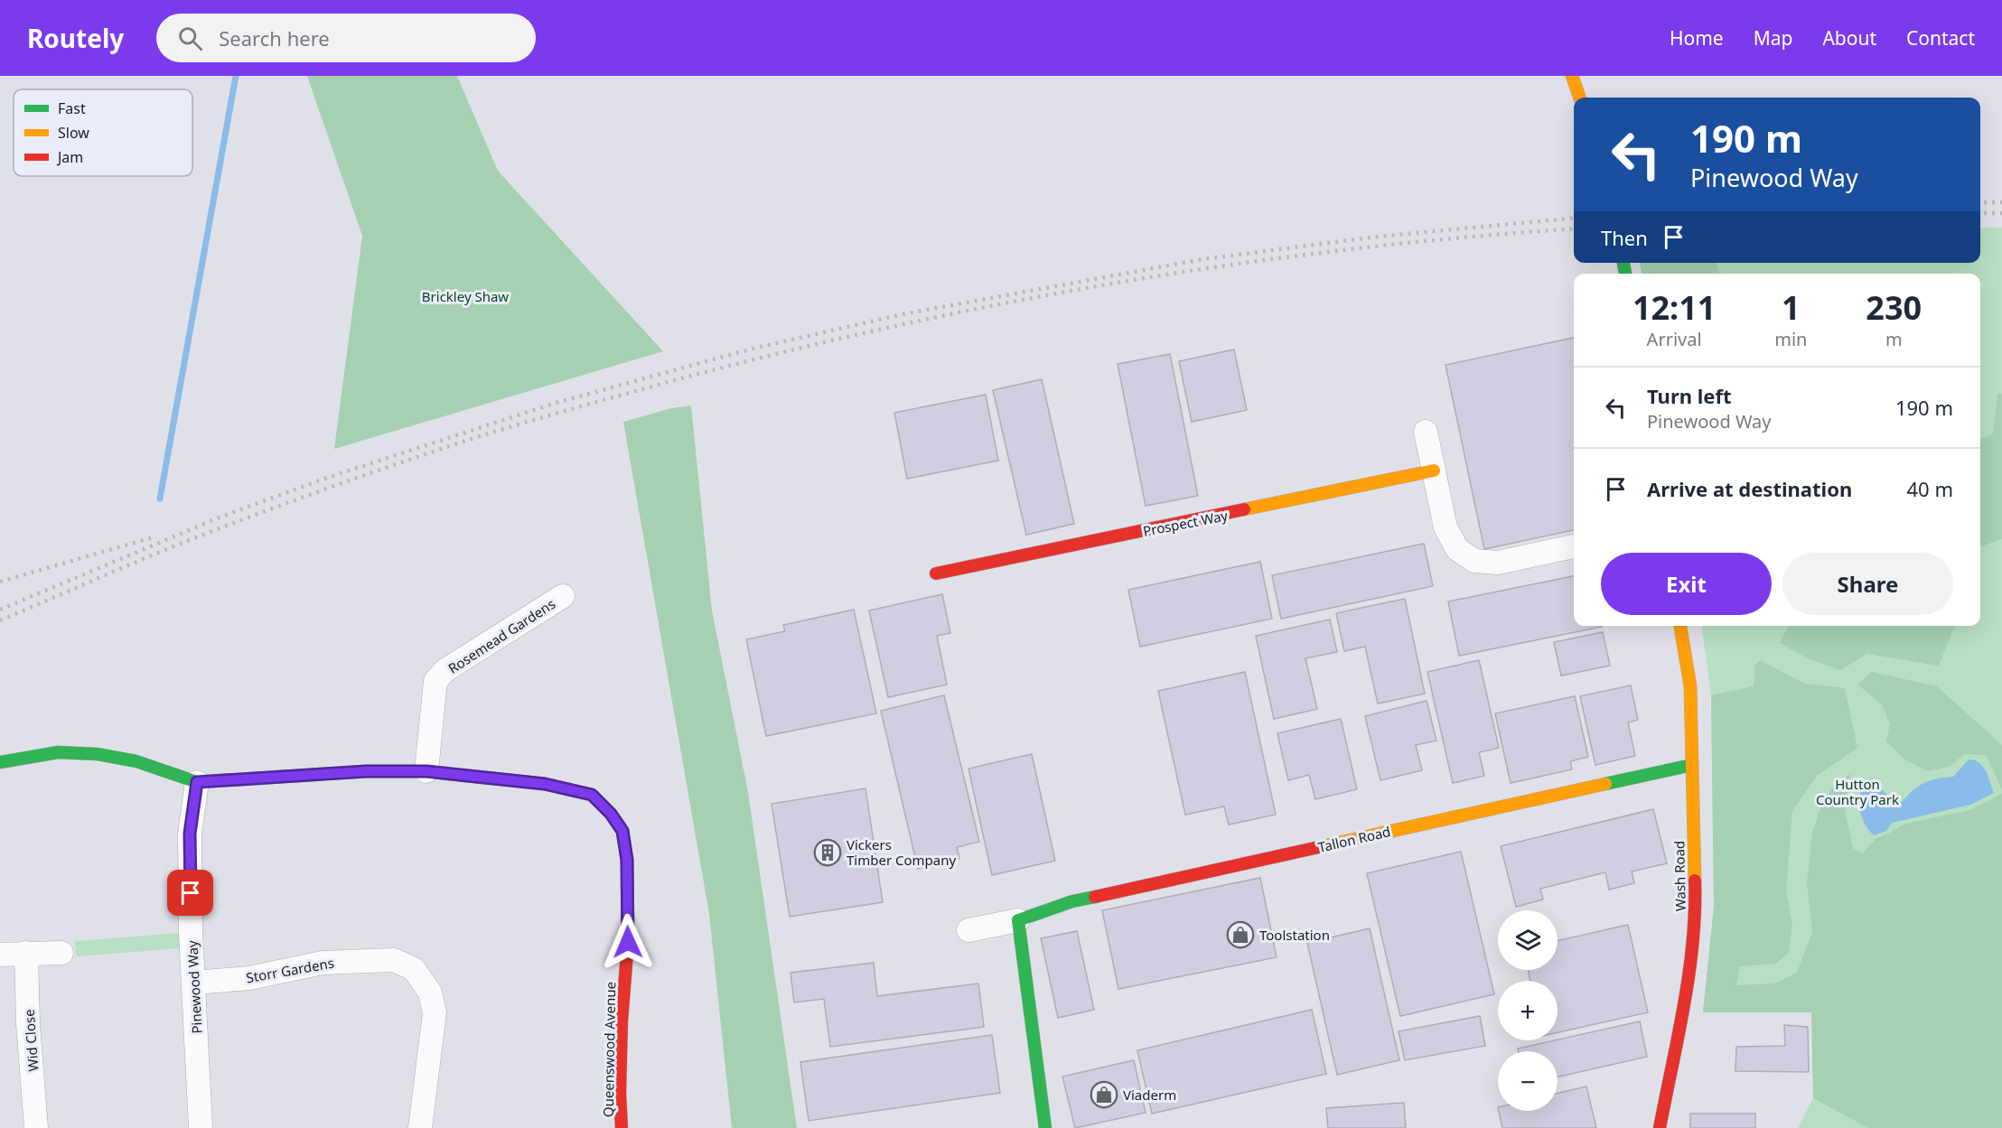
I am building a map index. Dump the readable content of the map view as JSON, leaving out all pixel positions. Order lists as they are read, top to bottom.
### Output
{
  "streets": {
    "street": [
      "Prospect Way",
      "Rosemead Gardens",
      "Tallon Road",
      "Wash Road",
      "Storr Gardens",
      "Pinewood Way",
      "Wid Close",
      "Queenswood Avenue"
    ]
  },
  "crossings": [
    ["Rosemead Gardens", "Queenswood Avenue"],
    ["Tallon Road", "Wash Road"],
    ["Storr Gardens", "Pinewood Way"],
    ["Pinewood Way", "Queenswood Avenue"]
  ],
  "parks": ["Brickley Shaw", "Hutton Country Park"],
  "places": {
    "building": ["Vickers Timber Company"],
    "shop": ["Toolstation", "Viaderm"]
  },
  "legend": ["Fast", "Slow", "Jam"],
  "page": {
    "header": "Routely",
    "search": "Search here",
    "nav": [
      "Home",
      "Map",
      "About",
      "Contact"
    ],
    "turn": ["190 m", "Pinewood Way"],
    "then": "Then",
    "eta": [
      "12:11",
      "Arrival",
      "1",
      "min",
      "230",
      "m"
    ],
    "list": [
      {
        "name": "Turn left",
        "note": "Pinewood Way",
        "value": "190 m"
      },
      {
        "name": "Arrive at destination",
        "value": "40 m"
      }
    ],
    "buttons": ["Exit", "Share"],
    "map_buttons": ["+", "−"]
  }
}
